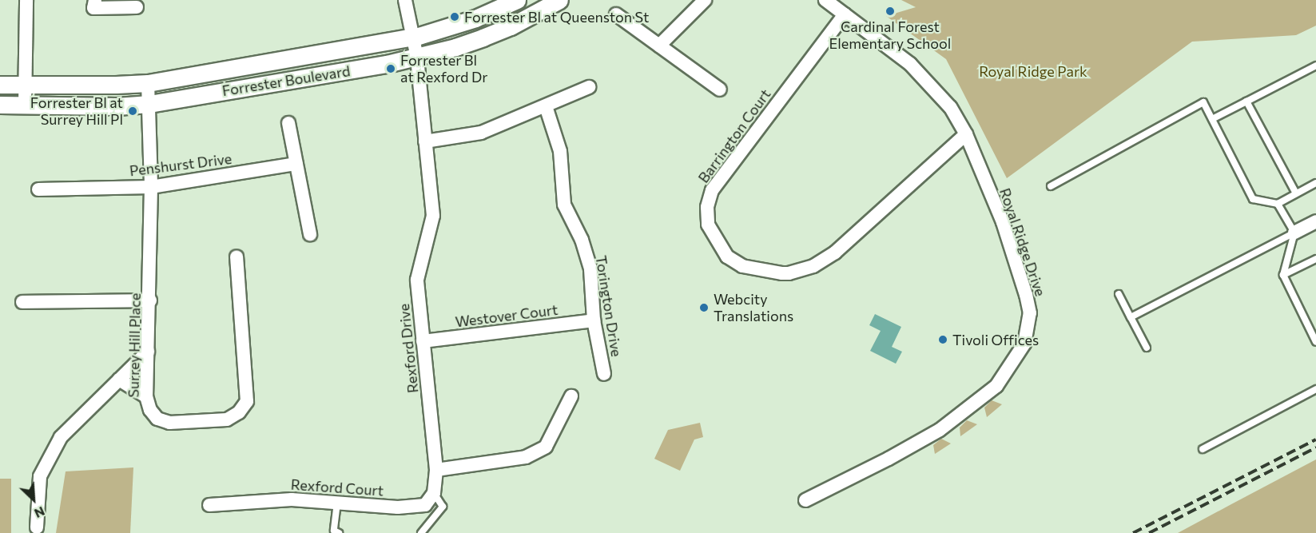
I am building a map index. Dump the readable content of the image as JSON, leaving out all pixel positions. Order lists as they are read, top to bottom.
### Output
{
  "streets": {
    "street": [
      "Forrester Boulevard",
      "Barrington Court",
      "Penshurst Drive",
      "Royal Ridge Drive",
      "Torington Drive",
      "Westover Court",
      "Surrey Hill Place",
      "Rexford Drive",
      "Rexford Court"
    ]
  },
  "crossings": [
    ["Forrester Boulevard", "Surrey Hill Place"],
    ["Forrester Boulevard", "Rexford Drive"],
    ["Barrington Court", "Royal Ridge Drive"],
    ["Penshurst Drive", "Surrey Hill Place"],
    ["Torington Drive", "Westover Court"],
    ["Westover Court", "Rexford Drive"]
  ],
  "parks": ["Royal Ridge Park"],
  "places": [
    "Cardinal Forest Elementary School",
    "Forrester Bl at Queenston St",
    "Forrester Bl at Rexford Dr",
    "Forrester Bl at Surrey Hill Pl",
    "Webcity Translations",
    "Tivoli Offices"
  ],
  "north": "bottom right"
}
